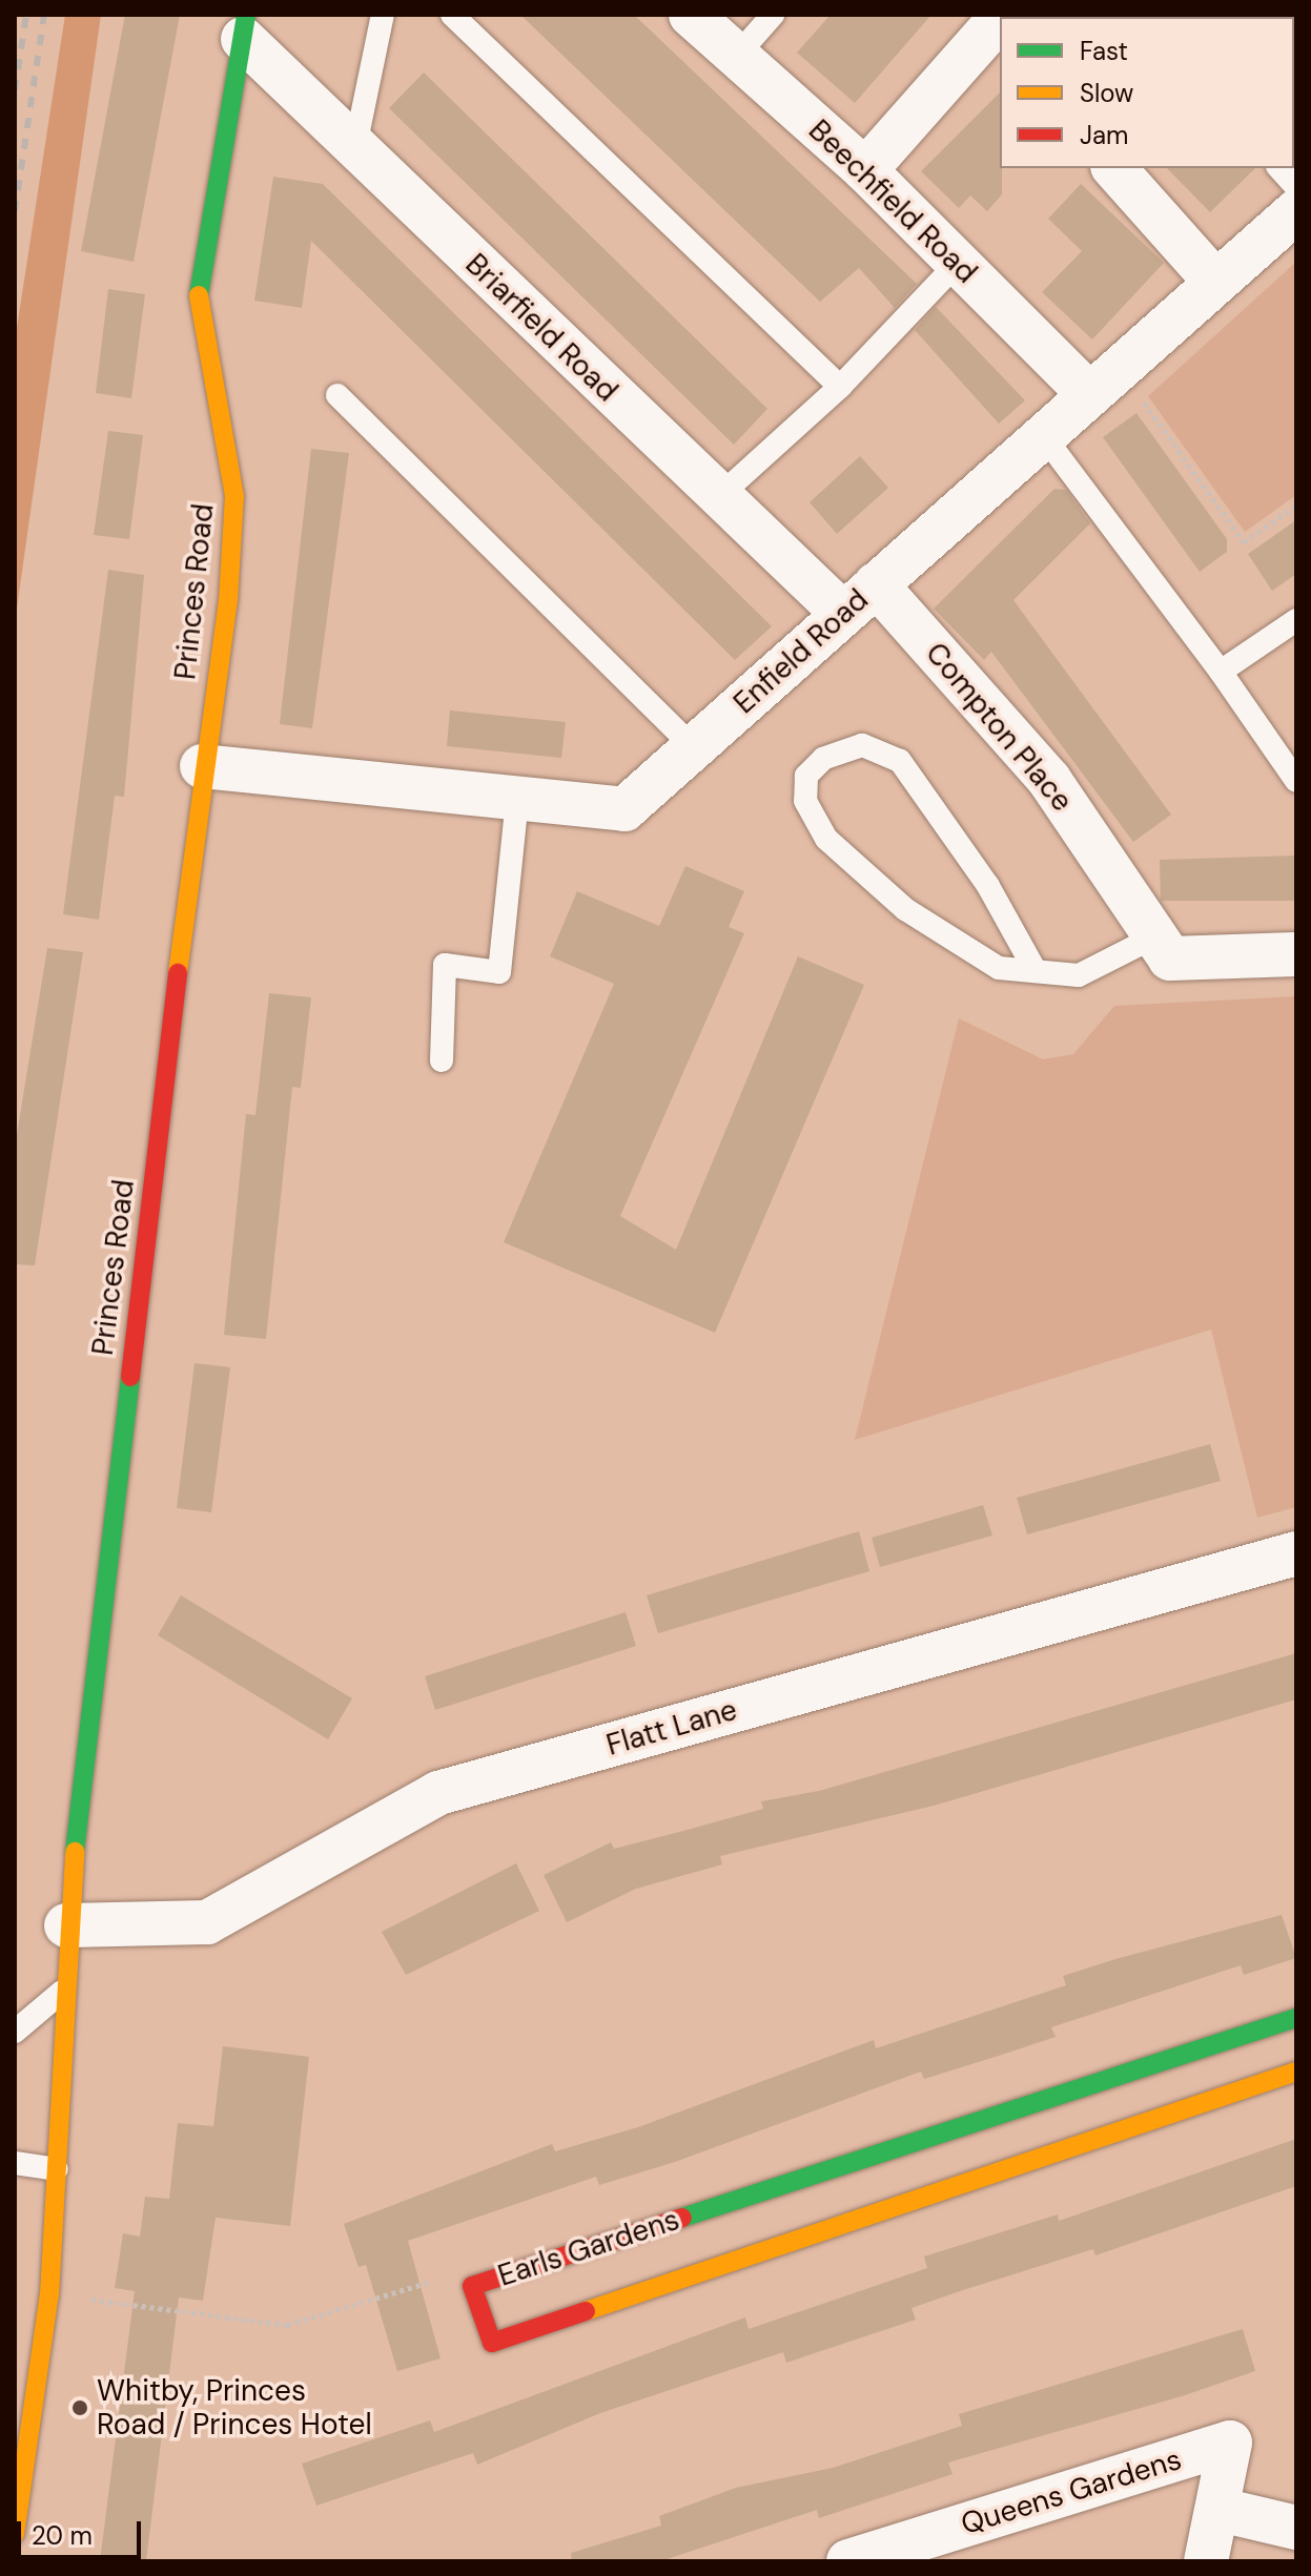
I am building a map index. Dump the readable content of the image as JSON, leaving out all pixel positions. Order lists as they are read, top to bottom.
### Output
{
  "streets": {
    "street": [
      "Beechfield Road",
      "Briarfield Road",
      "Princes Road",
      "Enfield Road",
      "Compton Place",
      "Flatt Lane",
      "Earls Gardens",
      "Queens Gardens"
    ]
  },
  "crossings": [
    ["Beechfield Road", "Enfield Road"],
    ["Briarfield Road", "Princes Road"],
    ["Briarfield Road", "Enfield Road"],
    ["Princes Road", "Enfield Road"],
    ["Princes Road", "Flatt Lane"],
    ["Enfield Road", "Compton Place"]
  ],
  "places": ["Whitby, Princes Road / Princes Hotel"],
  "legend": ["Fast", "Slow", "Jam"],
  "scale_bar": "20 m"
}
